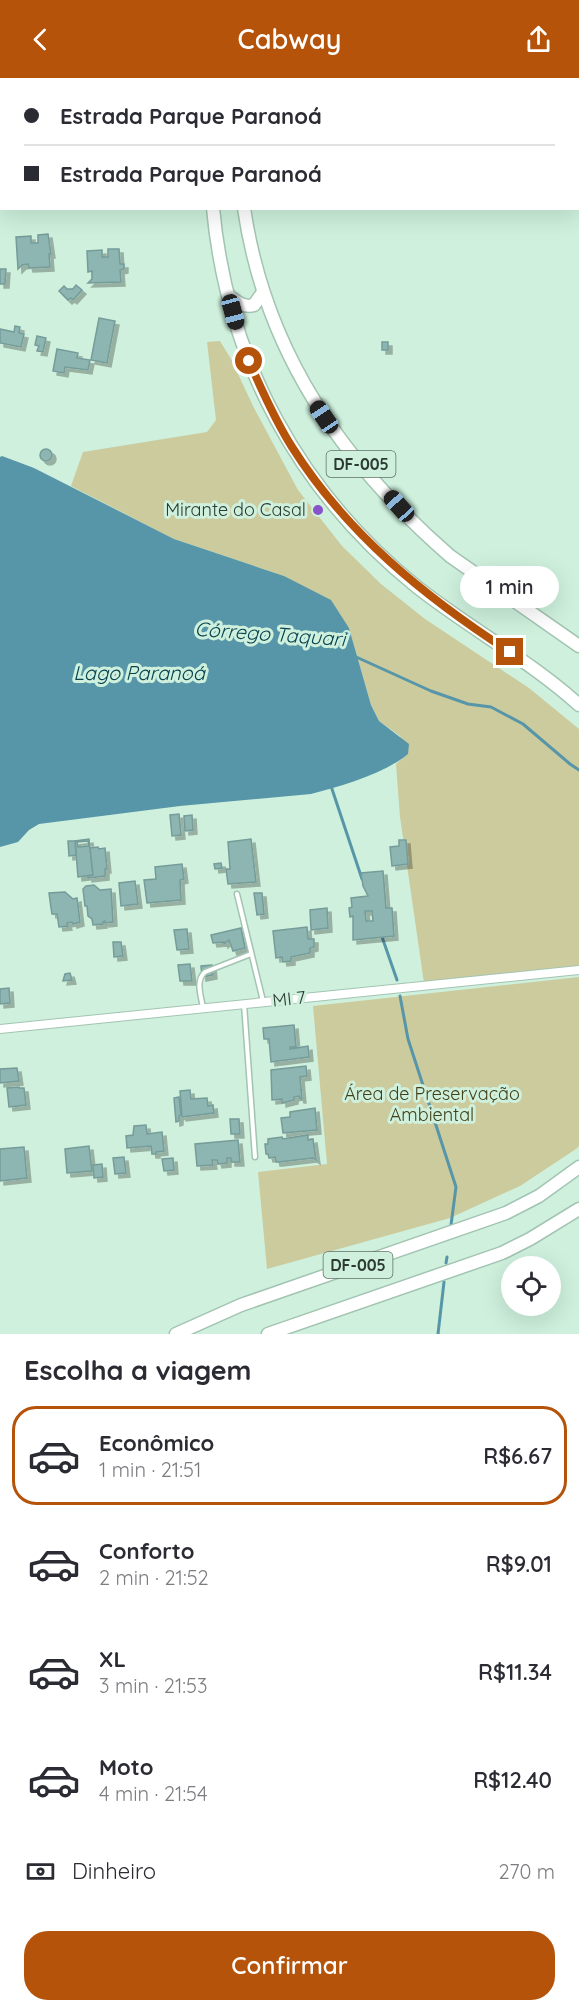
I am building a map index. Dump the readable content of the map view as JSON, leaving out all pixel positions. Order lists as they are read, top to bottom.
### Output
{
  "streets": {
    "main road": ["DF-005"],
    "street": ["MI 7"]
  },
  "water": ["Córrego Taquari", "Lago Paranoá"],
  "parks": ["Área de Preservação Ambiental"],
  "places": ["Mirante do Casal"],
  "page": {
    "header": "Cabway",
    "banner": ["Estrada Parque Paranoá", "Estrada Parque Paranoá"],
    "bubble": "1 min",
    "heading": "Escolha a viagem",
    "list": [
      {
        "name": "Econômico",
        "note": "1 min · 21:51",
        "value": "R$6.67"
      },
      {
        "name": "Conforto",
        "note": "2 min · 21:52",
        "value": "R$9.01"
      },
      {
        "name": "XL",
        "note": "3 min · 21:53",
        "value": "R$11.34"
      },
      {
        "name": "Moto",
        "note": "4 min · 21:54",
        "value": "R$12.40"
      }
    ],
    "pay": ["Dinheiro", "270 m"],
    "buttons": "Confirmar"
  }
}
